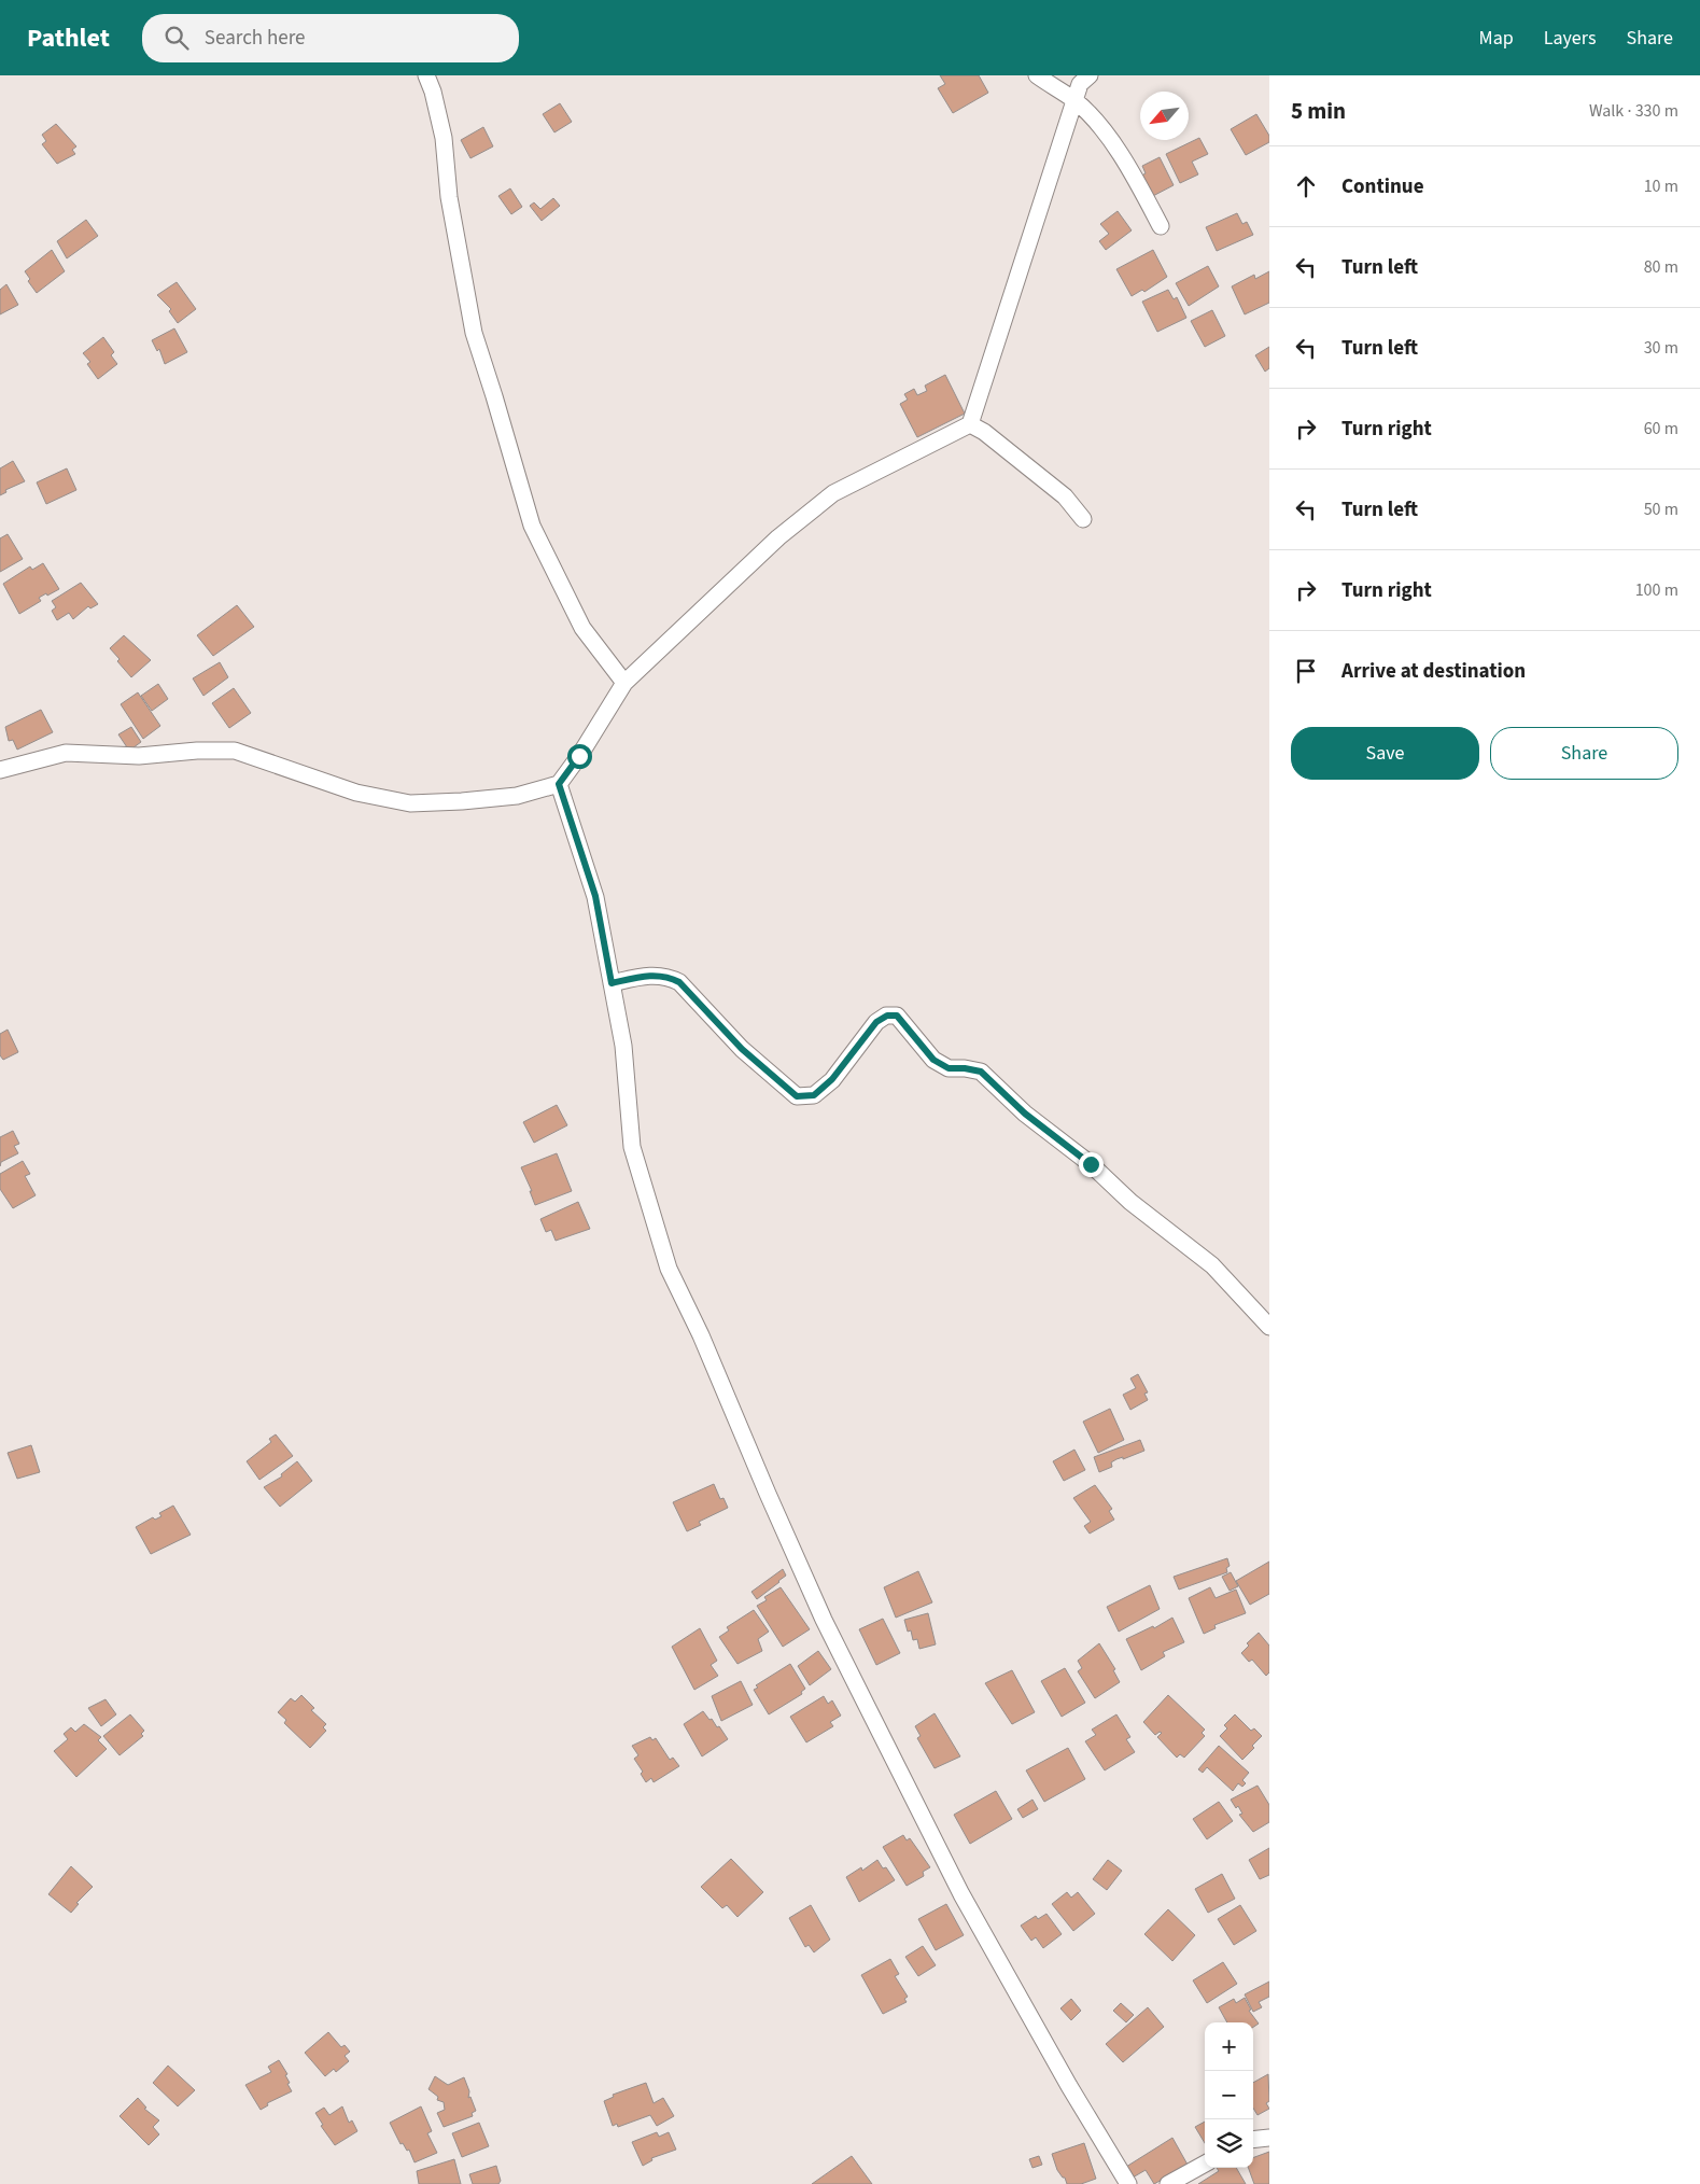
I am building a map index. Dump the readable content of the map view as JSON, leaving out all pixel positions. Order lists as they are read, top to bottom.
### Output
{
  "north": "bottom left",
  "page": {
    "header": "Pathlet",
    "search": "Search here",
    "nav": ["Map", "Layers", "Share"],
    "heading": ["5 min", "Walk · 330 m"],
    "list": [
      ["Continue", "10 m"],
      ["Turn left", "80 m"],
      ["Turn left", "30 m"],
      ["Turn right", "60 m"],
      ["Turn left", "50 m"],
      ["Turn right", "100 m"],
      "Arrive at destination"
    ],
    "buttons": ["Save", "Share"],
    "map_buttons": ["+", "−"]
  }
}
